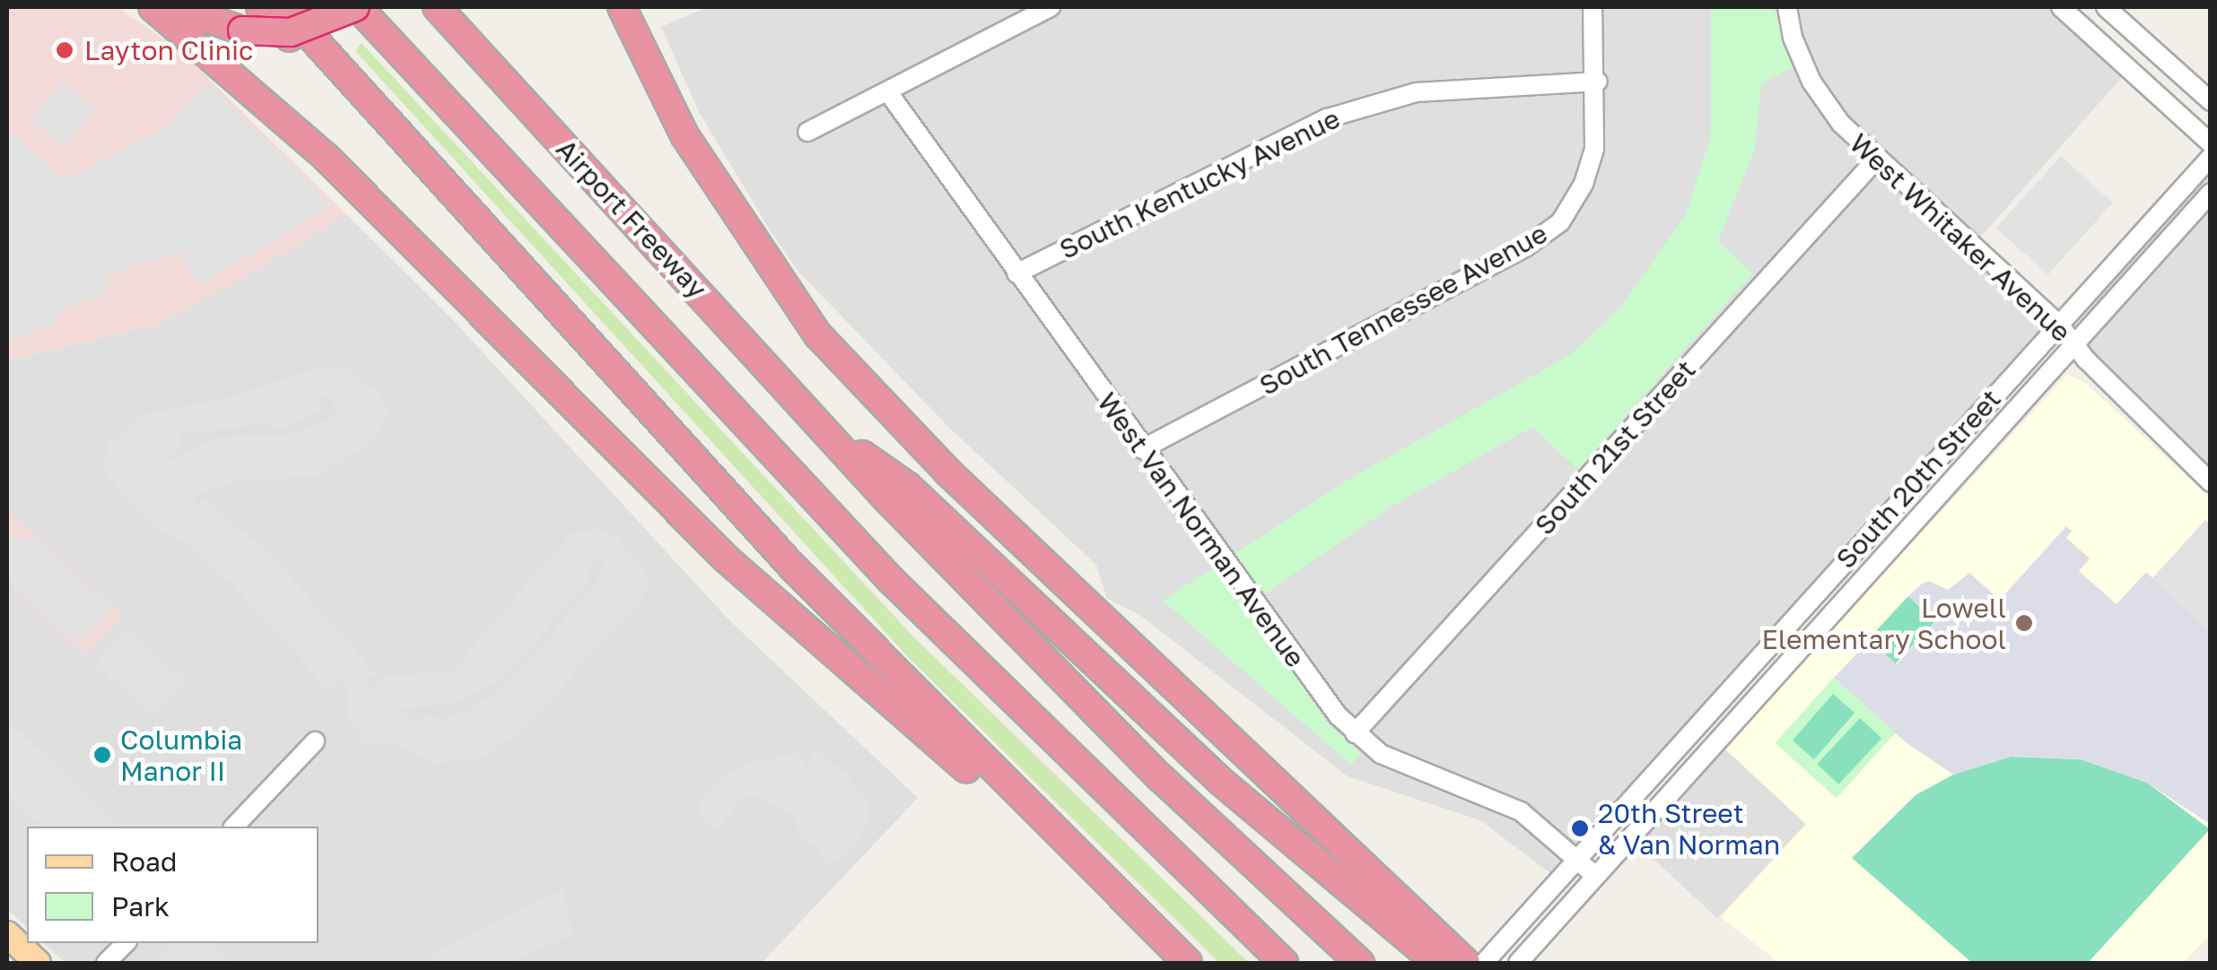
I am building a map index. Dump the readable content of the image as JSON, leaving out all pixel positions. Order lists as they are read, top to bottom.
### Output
{
  "streets": {
    "highway": ["Airport Freeway"],
    "street": [
      "South Kentucky Avenue",
      "West Whitaker Avenue",
      "South Tennessee Avenue",
      "South 21st Street",
      "South 20th Street",
      "West Van Norman Avenue"
    ]
  },
  "crossings": [
    ["South Kentucky Avenue", "South Tennessee Avenue"],
    ["South Kentucky Avenue", "West Van Norman Avenue"],
    ["West Whitaker Avenue", "South 21st Street"],
    ["West Whitaker Avenue", "South 20th Street"],
    ["South Tennessee Avenue", "West Van Norman Avenue"],
    ["South 21st Street", "West Van Norman Avenue"],
    ["South 20th Street", "West Van Norman Avenue"]
  ],
  "places": [
    "Layton Clinic",
    "Lowell Elementary School",
    "Columbia Manor II",
    "20th Street & Van Norman"
  ],
  "legend": ["Road", "Park"]
}
